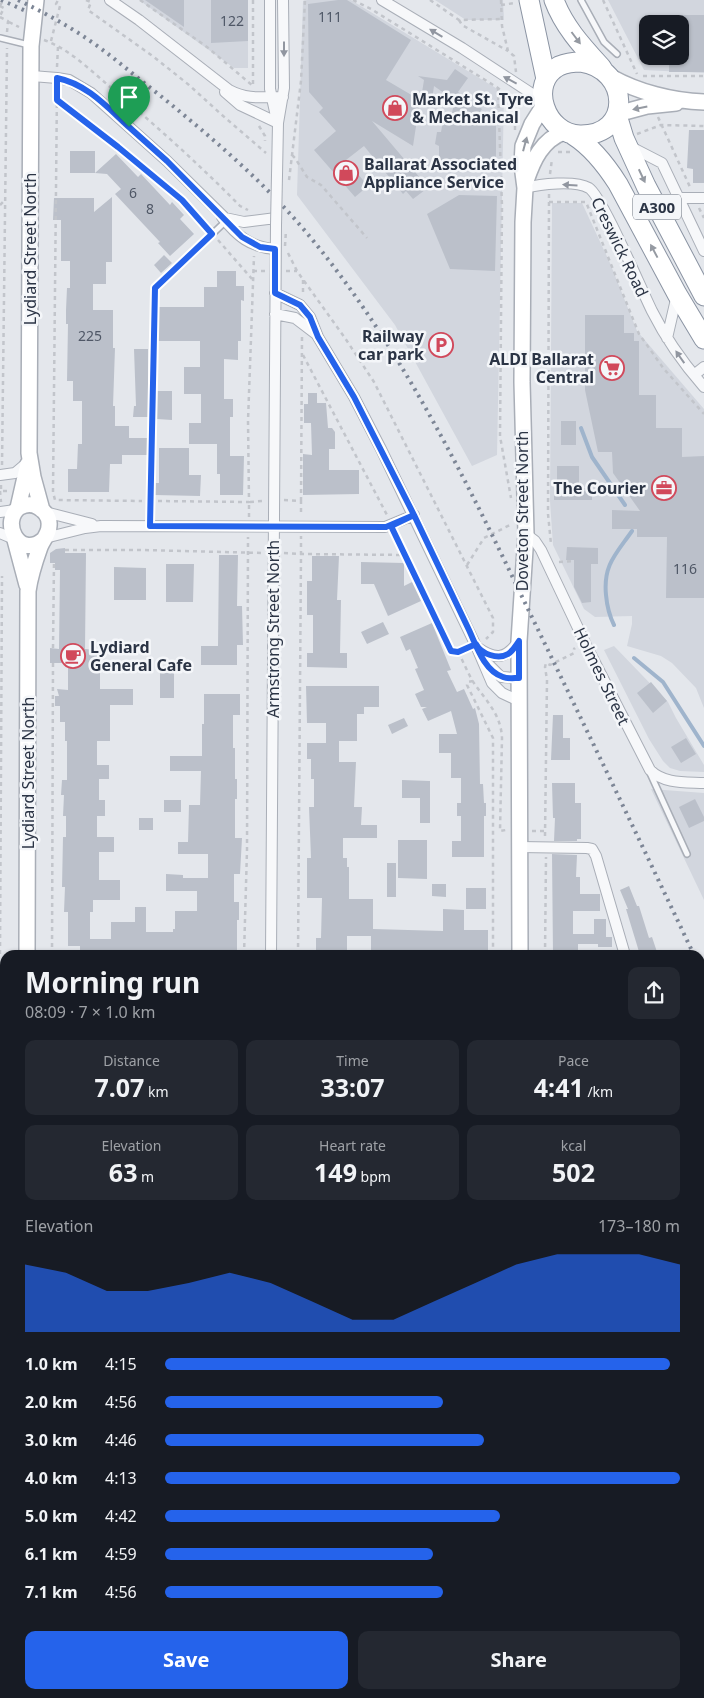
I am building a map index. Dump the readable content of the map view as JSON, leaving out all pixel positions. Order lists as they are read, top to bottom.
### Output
{
  "streets": {
    "highway": ["A300", "Creswick Road"],
    "street": [
      "Lydiard Street North",
      "Doveton Street North",
      "Armstrong Street North",
      "Holmes Street"
    ]
  },
  "crossings": [
    ["A300", "Creswick Road"],
    ["A300", "Doveton Street North"],
    ["Creswick Road", "Doveton Street North"],
    ["Doveton Street North", "Holmes Street"]
  ],
  "places": {
    "shop": ["Market St. Tyre & Mechanical", "Ballarat Associated Appliance Service"],
    "parking": ["Railway car park"],
    "supermarket": ["ALDI Ballarat Central"],
    "office": ["The Courier"],
    "cafe": ["Lydiard General Cafe"]
  },
  "house_numbers": [
    "111",
    "122",
    "6",
    "8",
    "225",
    "116"
  ],
  "page": {
    "heading": ["Morning run", "08:09 · 7 × 1.0 km"],
    "stats": [
      ["Distance", "7.07 km"],
      ["Time", "33:07"],
      ["Pace", "4:41 /km"],
      ["Elevation", "63 m"],
      ["Heart rate", "149 bpm"],
      ["kcal", "502"]
    ],
    "chart": ["Elevation", "173–180 m"],
    "list": [
      {
        "name": "1.0 km",
        "note": "4:15"
      },
      {
        "name": "2.0 km",
        "note": "4:56"
      },
      {
        "name": "3.0 km",
        "note": "4:46"
      },
      {
        "name": "4.0 km",
        "note": "4:13"
      },
      {
        "name": "5.0 km",
        "note": "4:42"
      },
      {
        "name": "6.1 km",
        "note": "4:59"
      },
      {
        "name": "7.1 km",
        "note": "4:56"
      }
    ],
    "buttons": ["Save", "Share"]
  }
}
